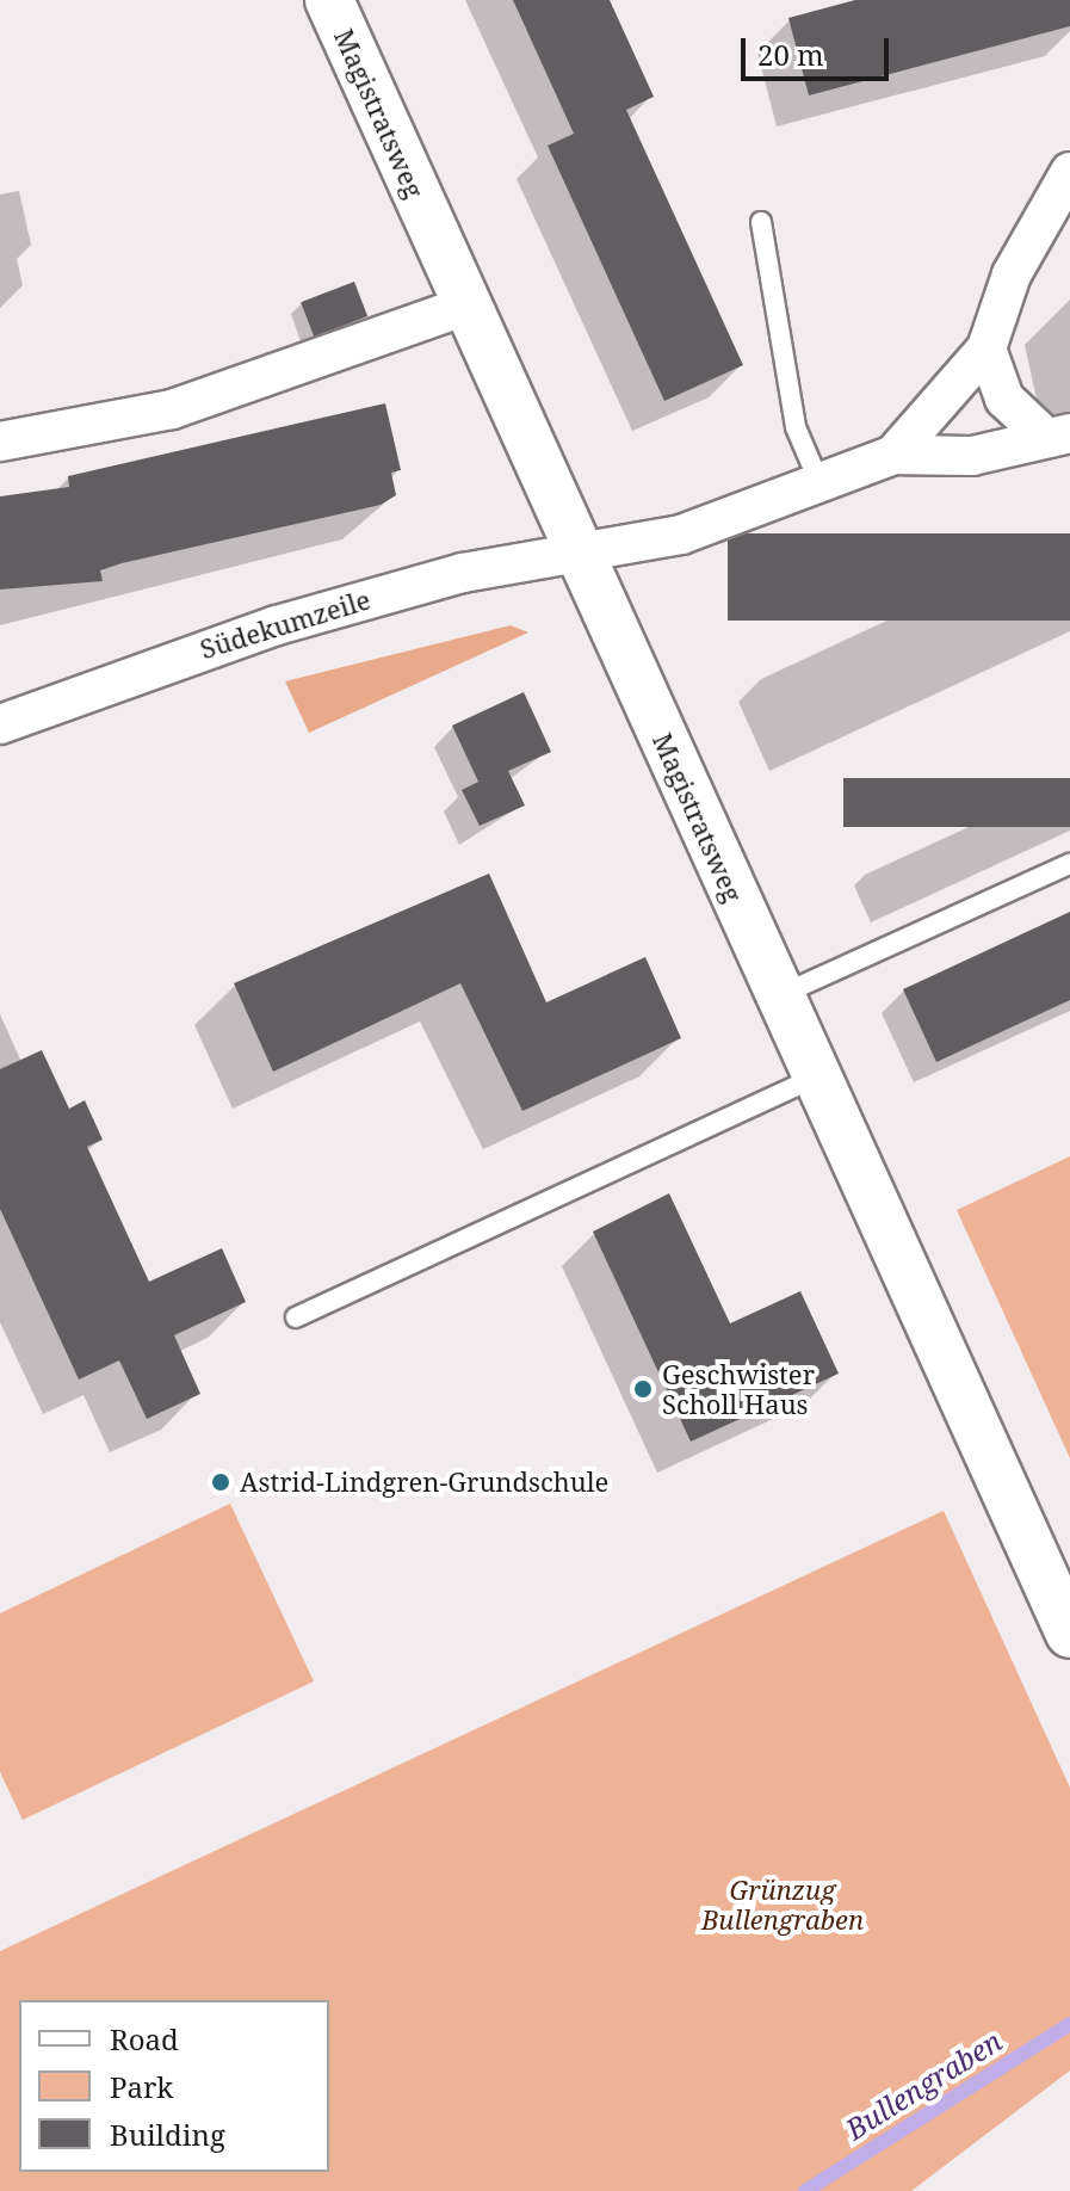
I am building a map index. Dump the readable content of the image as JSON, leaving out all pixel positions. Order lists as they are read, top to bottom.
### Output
{
  "streets": {
    "street": ["Magistratsweg", "Südekumzeile"]
  },
  "crossings": [
    ["Magistratsweg", "Südekumzeile"]
  ],
  "water": ["Bullengraben"],
  "parks": ["Grünzug Bullengraben"],
  "places": ["Geschwister Scholl Haus", "Astrid-Lindgren-Grundschule"],
  "legend": ["Road", "Park", "Building"],
  "scale_bar": "20 m"
}
